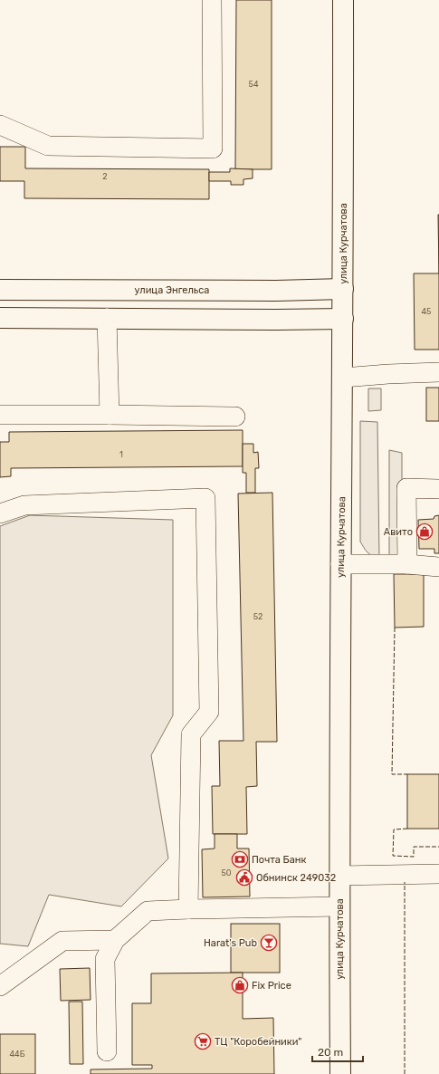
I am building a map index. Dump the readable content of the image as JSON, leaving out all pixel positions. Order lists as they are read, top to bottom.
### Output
{
  "streets": {
    "main road": ["улица Курчатова", "улица Энгельса"]
  },
  "crossings": [
    ["улица Курчатова", "улица Энгельса"]
  ],
  "places": {
    "shop": ["Авито", "Fix Price"],
    "bank": ["Почта Банк"],
    "public building": ["Обнинск 249032"],
    "bar": ["Harat's Pub"],
    "supermarket": ["ТЦ \"Коробейники\""]
  },
  "house_numbers": [
    "54",
    "2",
    "45",
    "1",
    "52",
    "50",
    "44Б"
  ],
  "scale_bar": "20 m"
}
